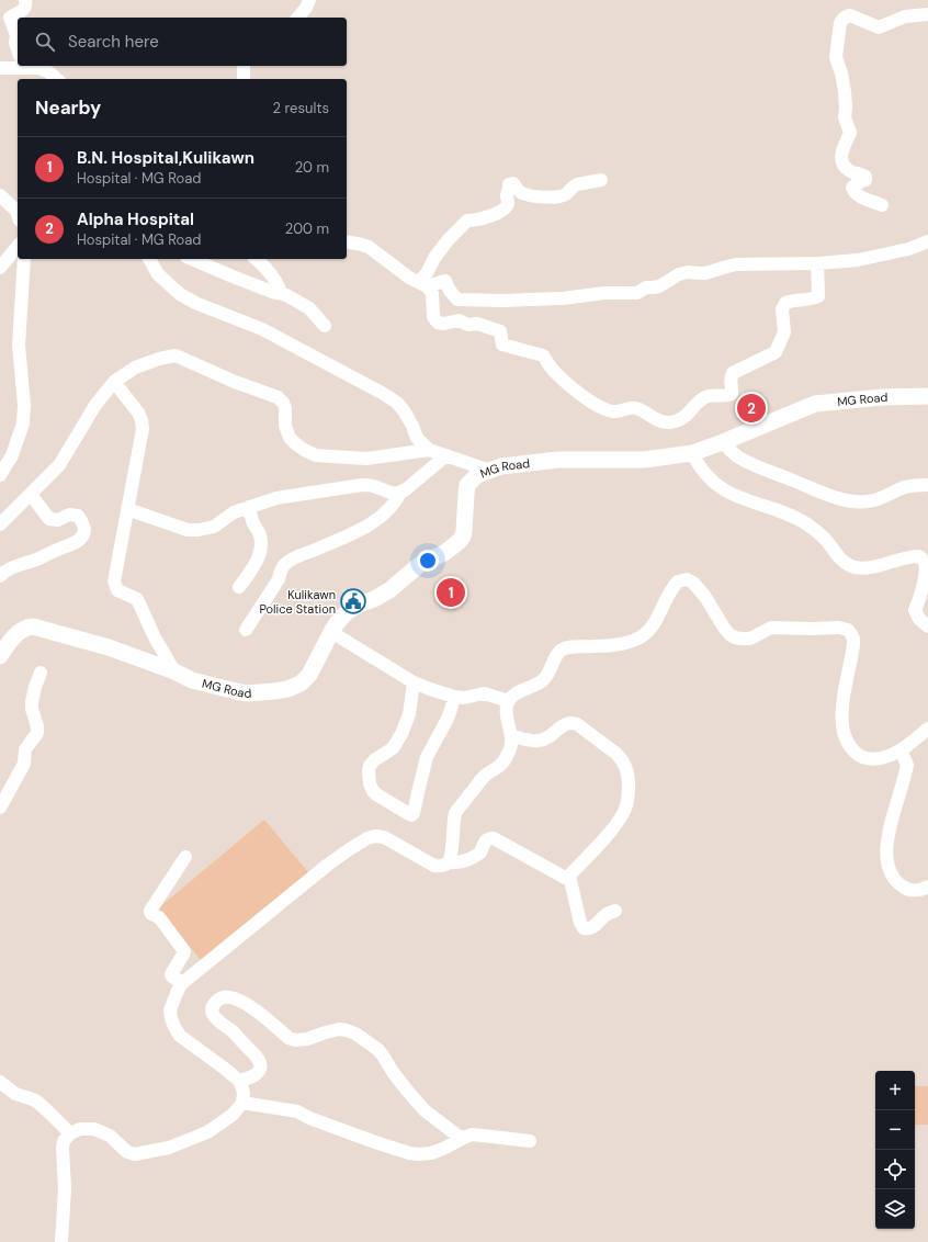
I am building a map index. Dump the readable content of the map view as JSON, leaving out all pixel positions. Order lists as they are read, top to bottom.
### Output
{
  "streets": {
    "main road": ["MG Road"]
  },
  "places": {
    "public building": ["Kulikawn Police Station"]
  },
  "page": {
    "search": "Search here",
    "heading": ["Nearby", "2 results"],
    "list": [
      {
        "mark": "1",
        "name": "B.N. Hospital,Kulikawn",
        "note": "Hospital · MG Road",
        "value": "20 m"
      },
      {
        "mark": "2",
        "name": "Alpha Hospital",
        "note": "Hospital · MG Road",
        "value": "200 m"
      }
    ],
    "pins": ["2", "1"],
    "map_buttons": ["+", "−"]
  }
}
